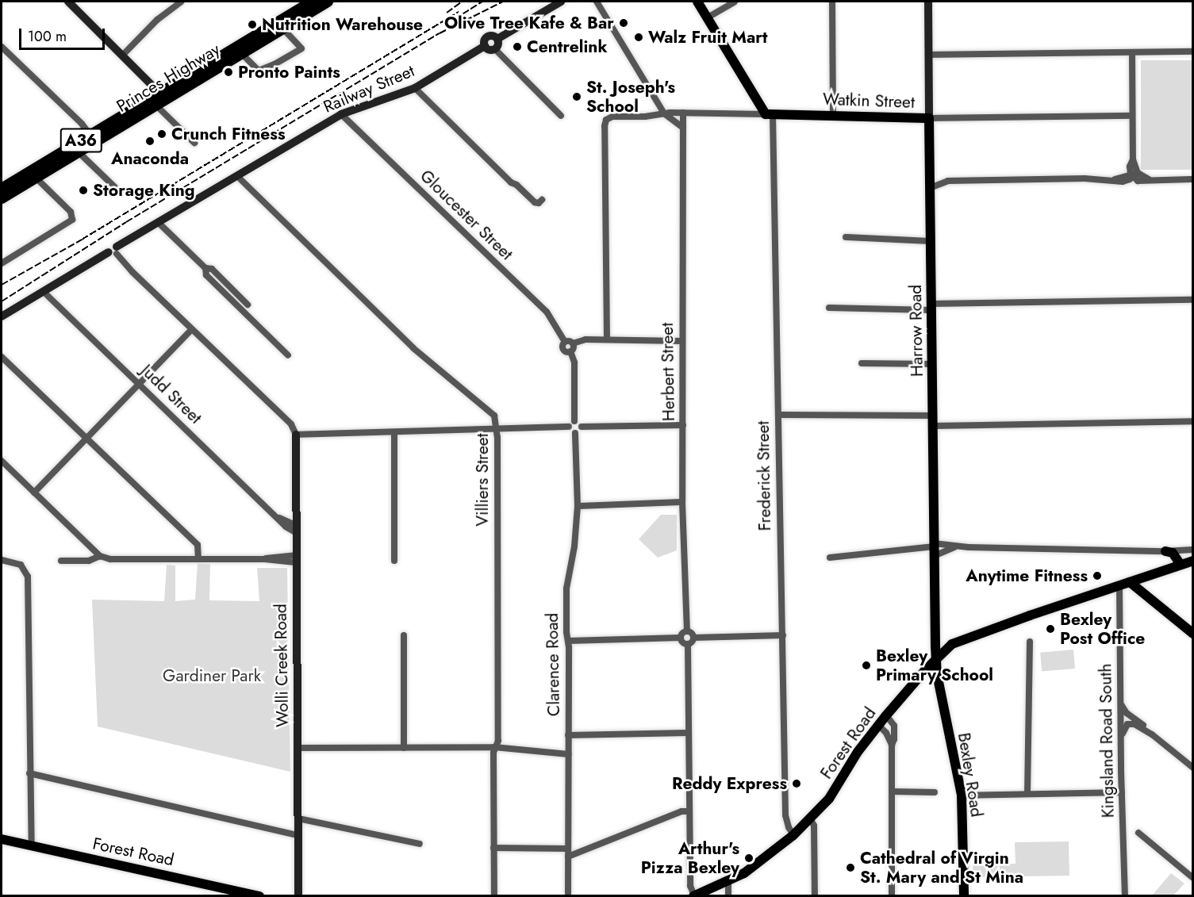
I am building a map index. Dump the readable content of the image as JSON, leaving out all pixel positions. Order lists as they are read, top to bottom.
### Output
{
  "streets": {
    "highway": ["Princes Highway", "A36"],
    "main road": [
      "Watkin Street",
      "Harrow Road",
      "Frederick Street",
      "Forest Road",
      "Bexley Road"
    ],
    "street": [
      "Railway Street",
      "Gloucester Street",
      "Herbert Street",
      "Judd Street",
      "Villiers Street",
      "Clarence Road",
      "Wolli Creek Road",
      "Kingsland Road South"
    ]
  },
  "crossings": [
    ["Railway Street", "Gloucester Street"],
    ["Railway Street", "Judd Street"],
    ["Railway Street", "Villiers Street"],
    ["Watkin Street", "Harrow Road"],
    ["Watkin Street", "Herbert Street"],
    ["Watkin Street", "Frederick Street"],
    ["Harrow Road", "Forest Road"],
    ["Harrow Road", "Bexley Road"],
    ["Judd Street", "Wolli Creek Road"],
    ["Frederick Street", "Forest Road"],
    ["Kingsland Road South", "Forest Road"],
    ["Forest Road", "Bexley Road"]
  ],
  "parks": ["Gardiner Park"],
  "places": [
    "Olive Tree Kafe & Bar",
    "Nutrition Warehouse",
    "Walz Fruit Mart",
    "Centrelink",
    "Pronto Paints",
    "St. Joseph's School",
    "Crunch Fitness",
    "Anaconda",
    "Storage King",
    "Anytime Fitness",
    "Bexley Post Office",
    "Bexley Primary School",
    "Reddy Express",
    "Arthur's Pizza Bexley",
    "Cathedral of Virgin St. Mary and St Mina"
  ],
  "scale_bar": "100 m"
}
